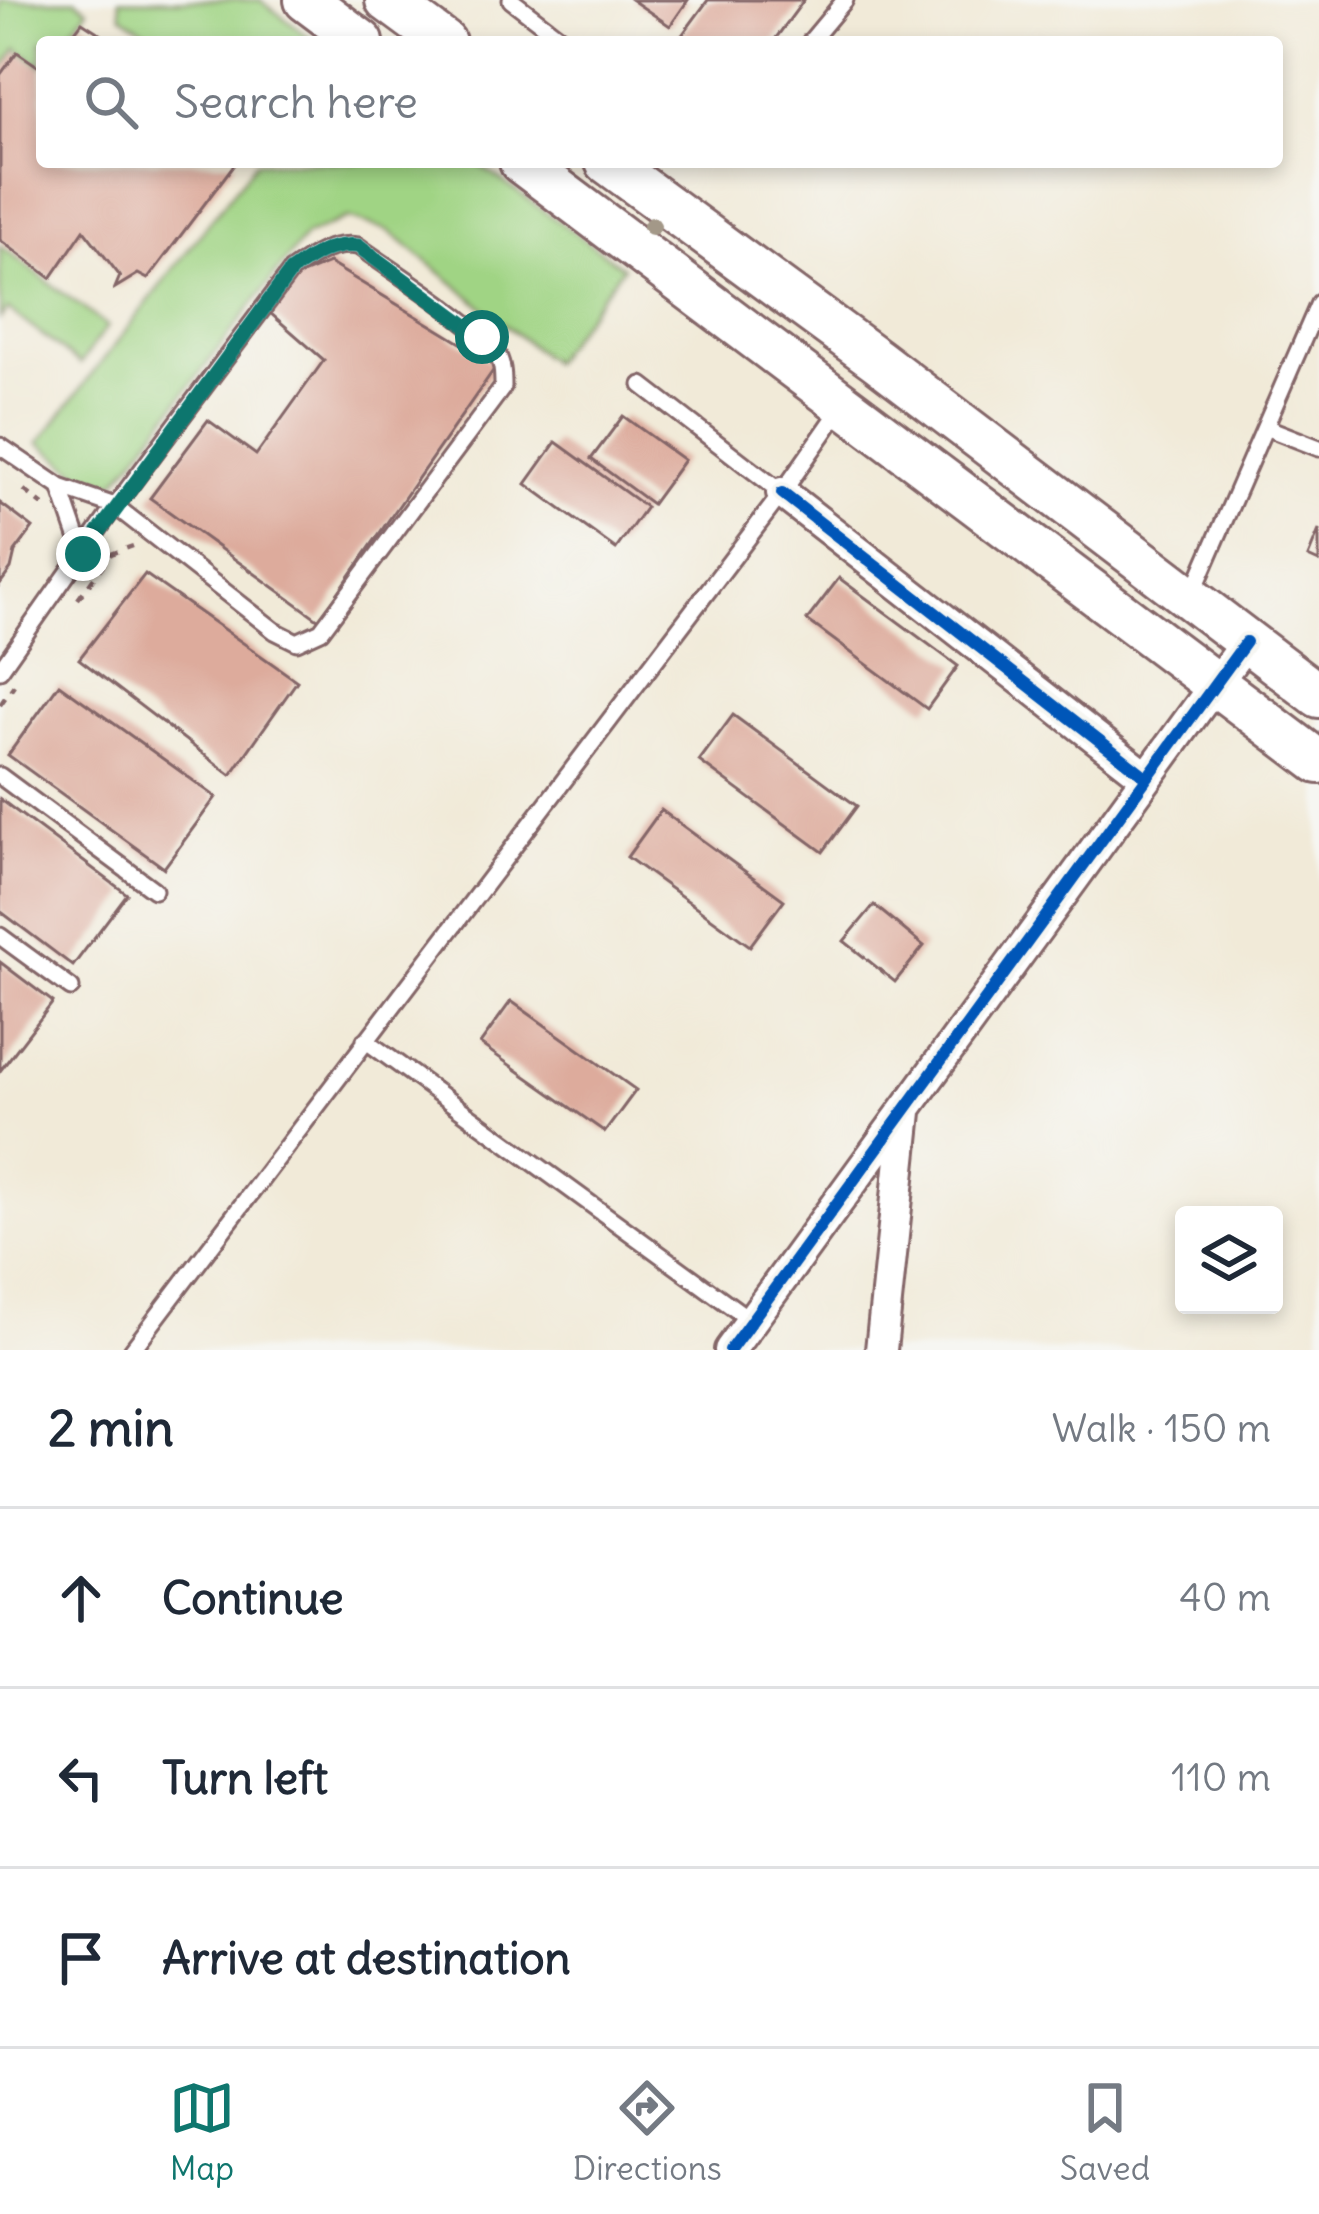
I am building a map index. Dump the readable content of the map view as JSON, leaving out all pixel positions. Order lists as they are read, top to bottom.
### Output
{
  "page": {
    "search": "Search here",
    "heading": ["2 min", "Walk · 150 m"],
    "list": [
      ["Continue", "40 m"],
      ["Turn left", "110 m"],
      "Arrive at destination"
    ],
    "nav": ["Map", "Directions", "Saved"]
  }
}
